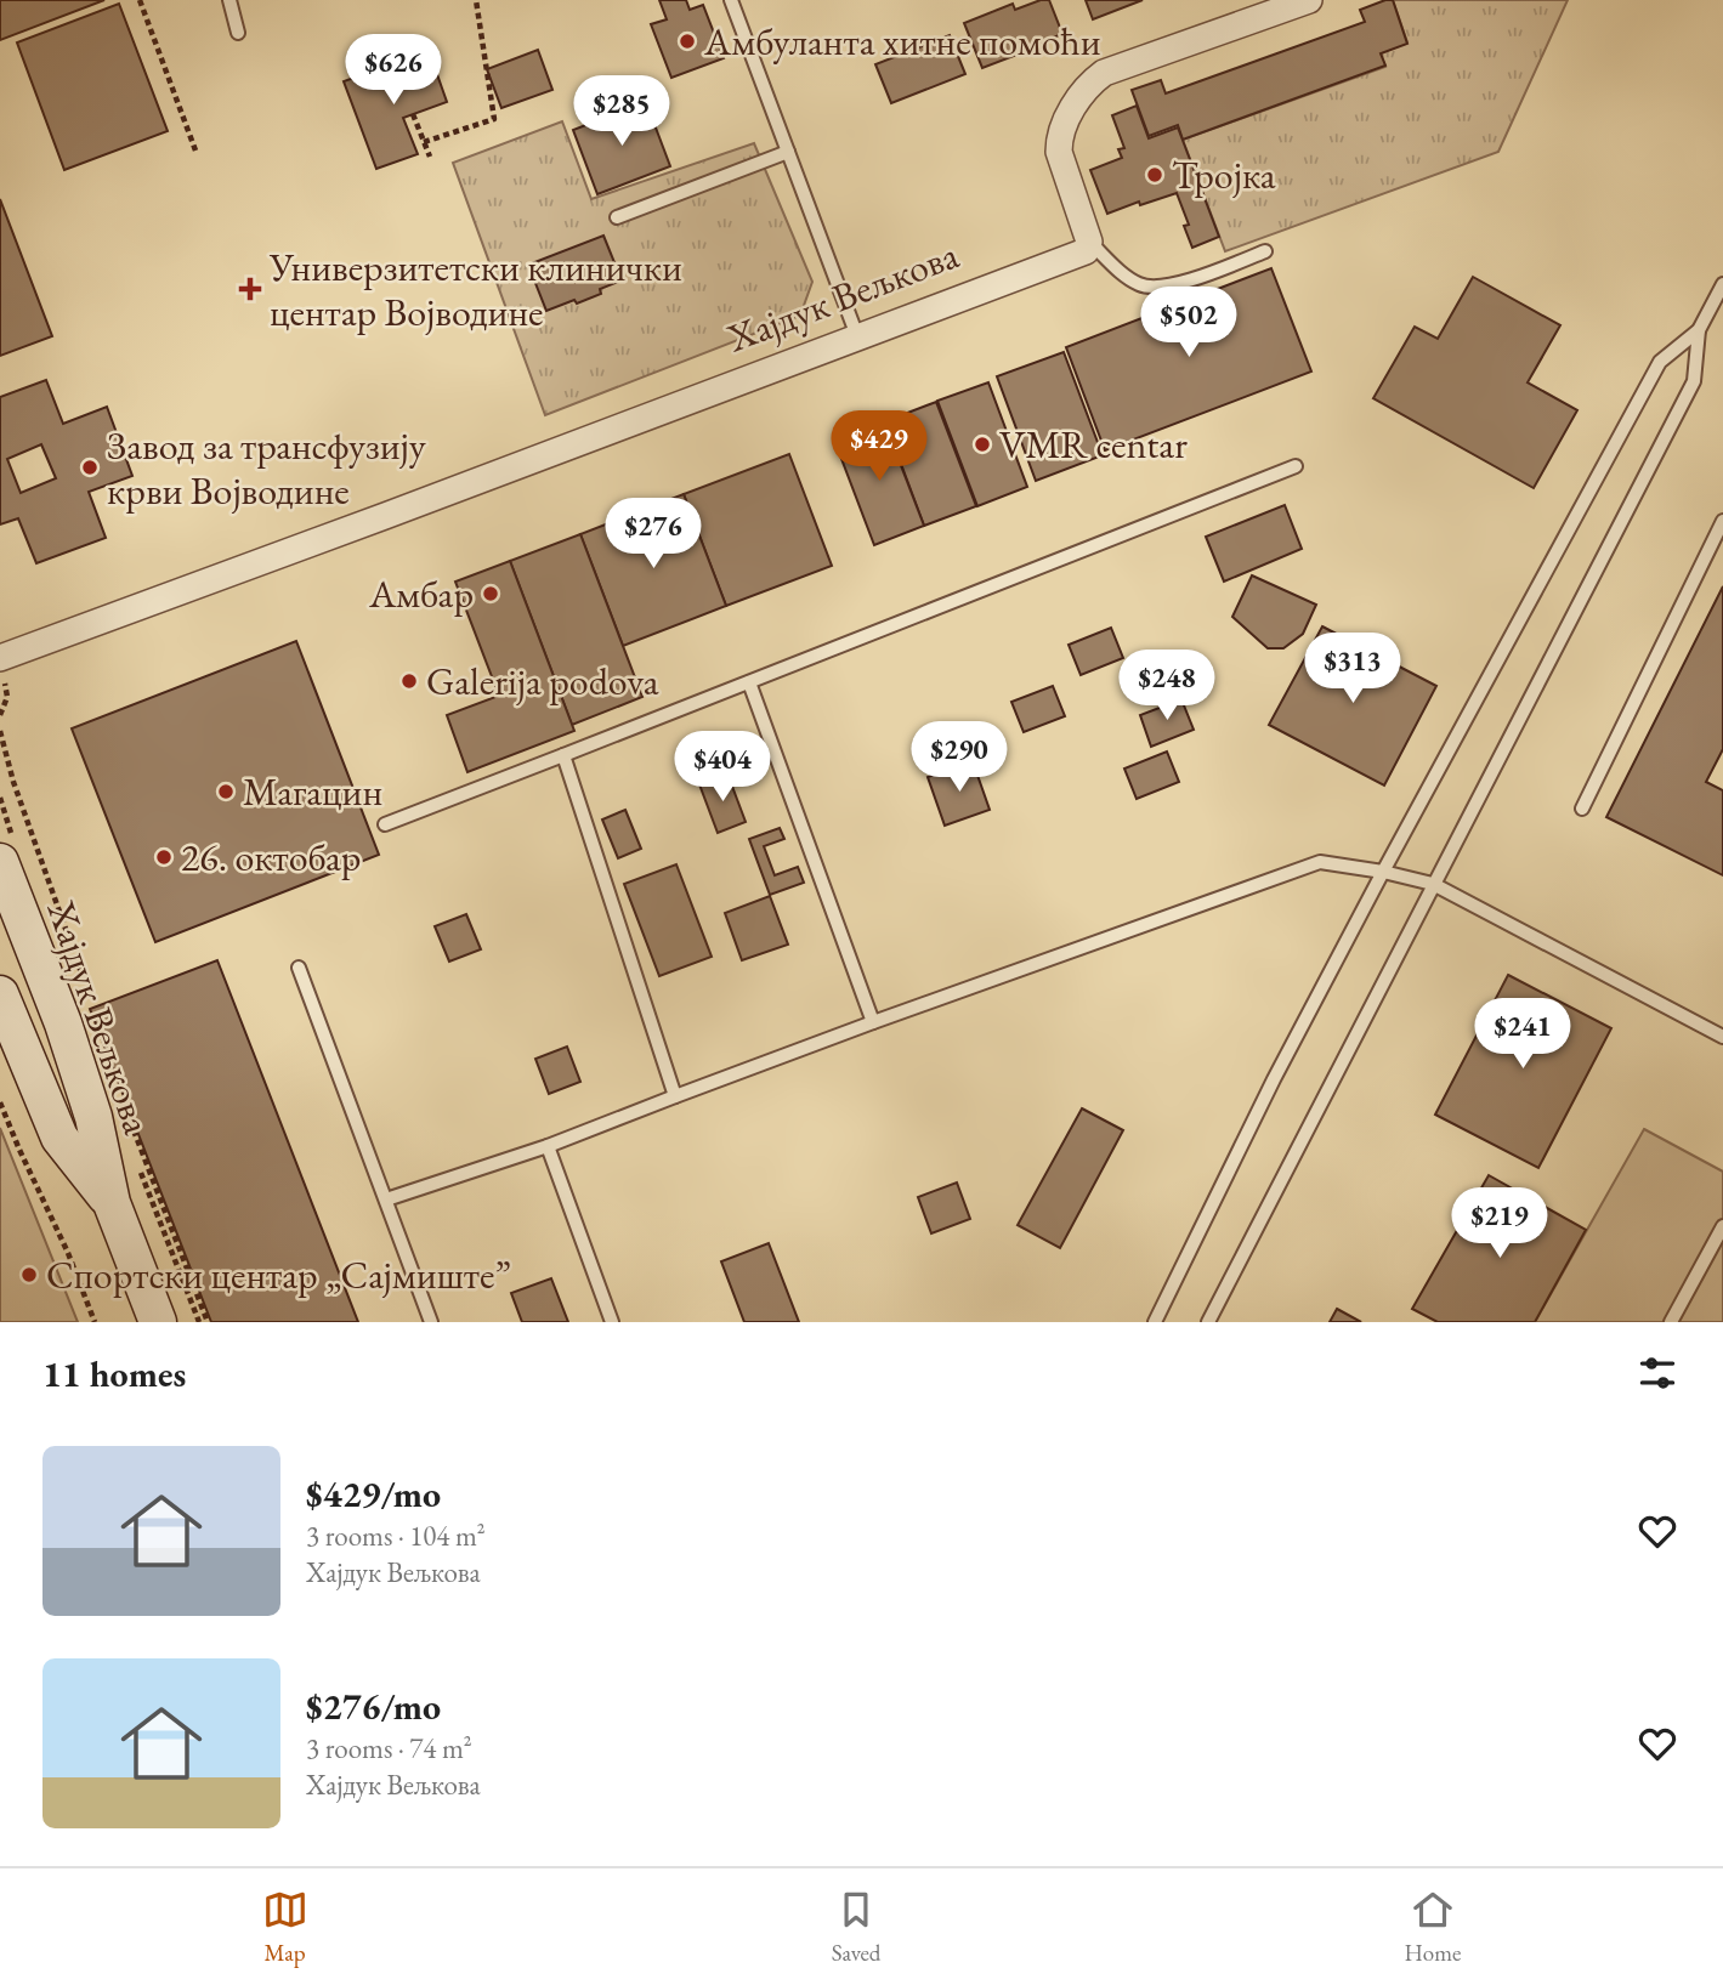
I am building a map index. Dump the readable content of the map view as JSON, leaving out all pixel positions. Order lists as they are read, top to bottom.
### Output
{
  "streets": {
    "street": ["Хајдук Вељкова"]
  },
  "places": {
    "other": [
      "Амбуланта хитне помоћи",
      "Тројка",
      "VMR centar",
      "Завод за трансфузију крви Војводине",
      "Амбар",
      "Galerija podova",
      "Магацин",
      "26. октобар",
      "Спортски центар „Сајмиште”"
    ],
    "health": ["Универзитетски клинички центар Војводине"]
  },
  "page": {
    "price": [
      "$626",
      "$285",
      "$502",
      "$429",
      "$276",
      "$313",
      "$248",
      "$290",
      "$404",
      "$241",
      "$219"
    ],
    "heading": "11 homes",
    "list": [
      {
        "name": "$429/mo",
        "note": "3 rooms · 104 m² · Хајдук Вељкова"
      },
      {
        "name": "$276/mo",
        "note": "3 rooms · 74 m² · Хајдук Вељкова"
      }
    ],
    "tabs": ["Map", "Saved", "Home"]
  }
}
